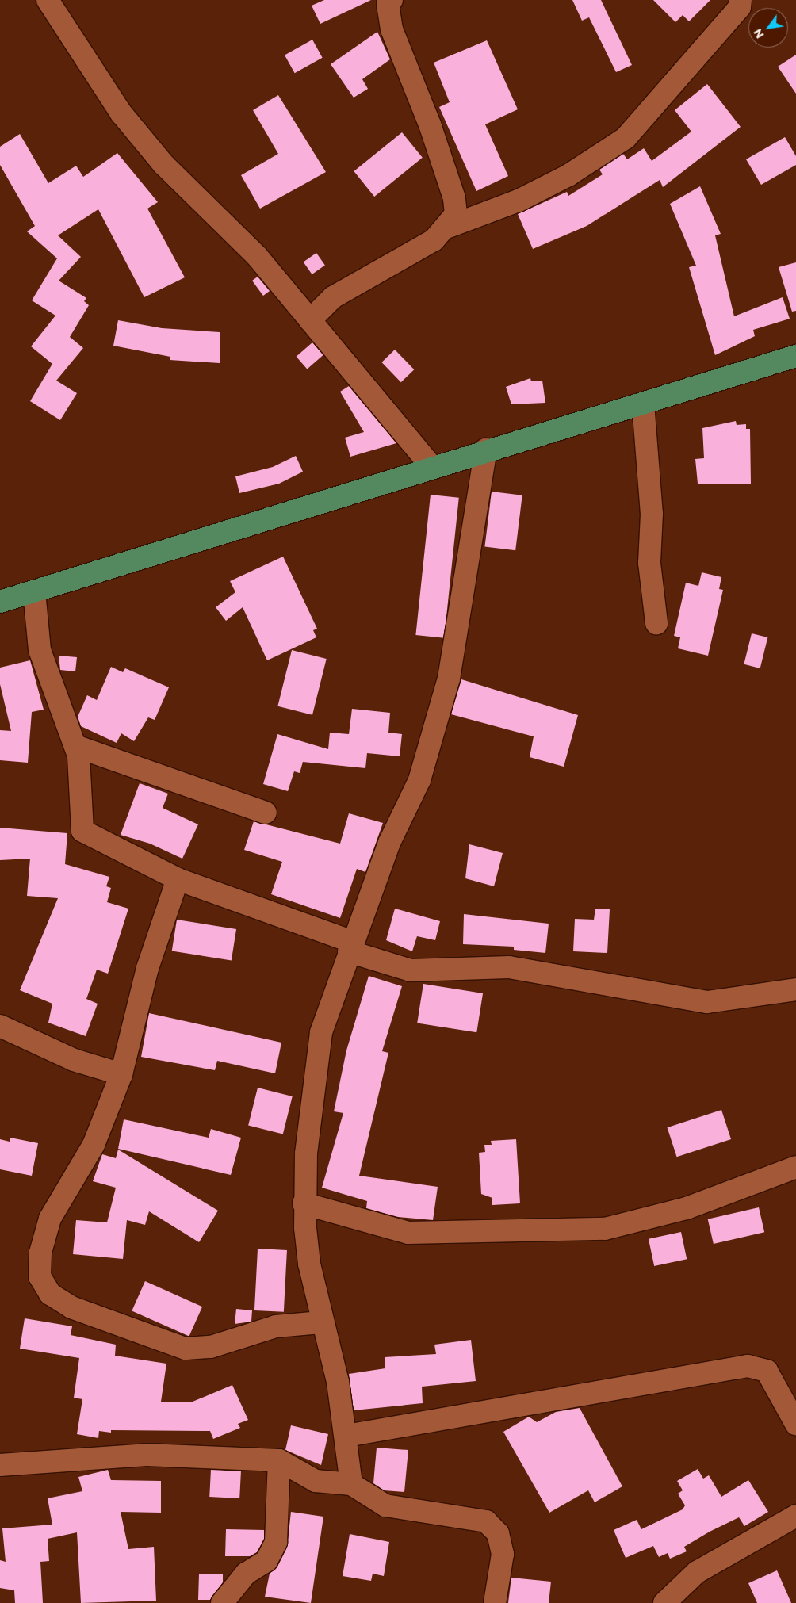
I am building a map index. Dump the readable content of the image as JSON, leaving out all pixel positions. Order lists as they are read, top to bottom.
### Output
{
  "north": "bottom left"
}
